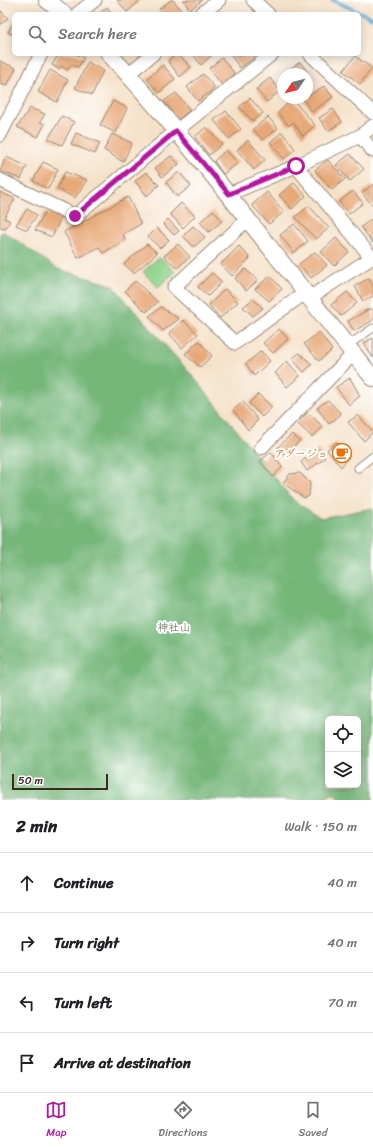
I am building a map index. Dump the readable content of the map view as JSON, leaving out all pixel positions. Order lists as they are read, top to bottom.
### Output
{
  "parks": ["神社山"],
  "places": {
    "cafe": ["アダージョ"]
  },
  "scale_bar": "50 m",
  "north": "bottom left",
  "page": {
    "search": "Search here",
    "scale": "50 m",
    "heading": ["2 min", "Walk · 150 m"],
    "list": [
      ["Continue", "40 m"],
      ["Turn right", "40 m"],
      ["Turn left", "70 m"],
      "Arrive at destination"
    ],
    "nav": ["Map", "Directions", "Saved"]
  }
}
